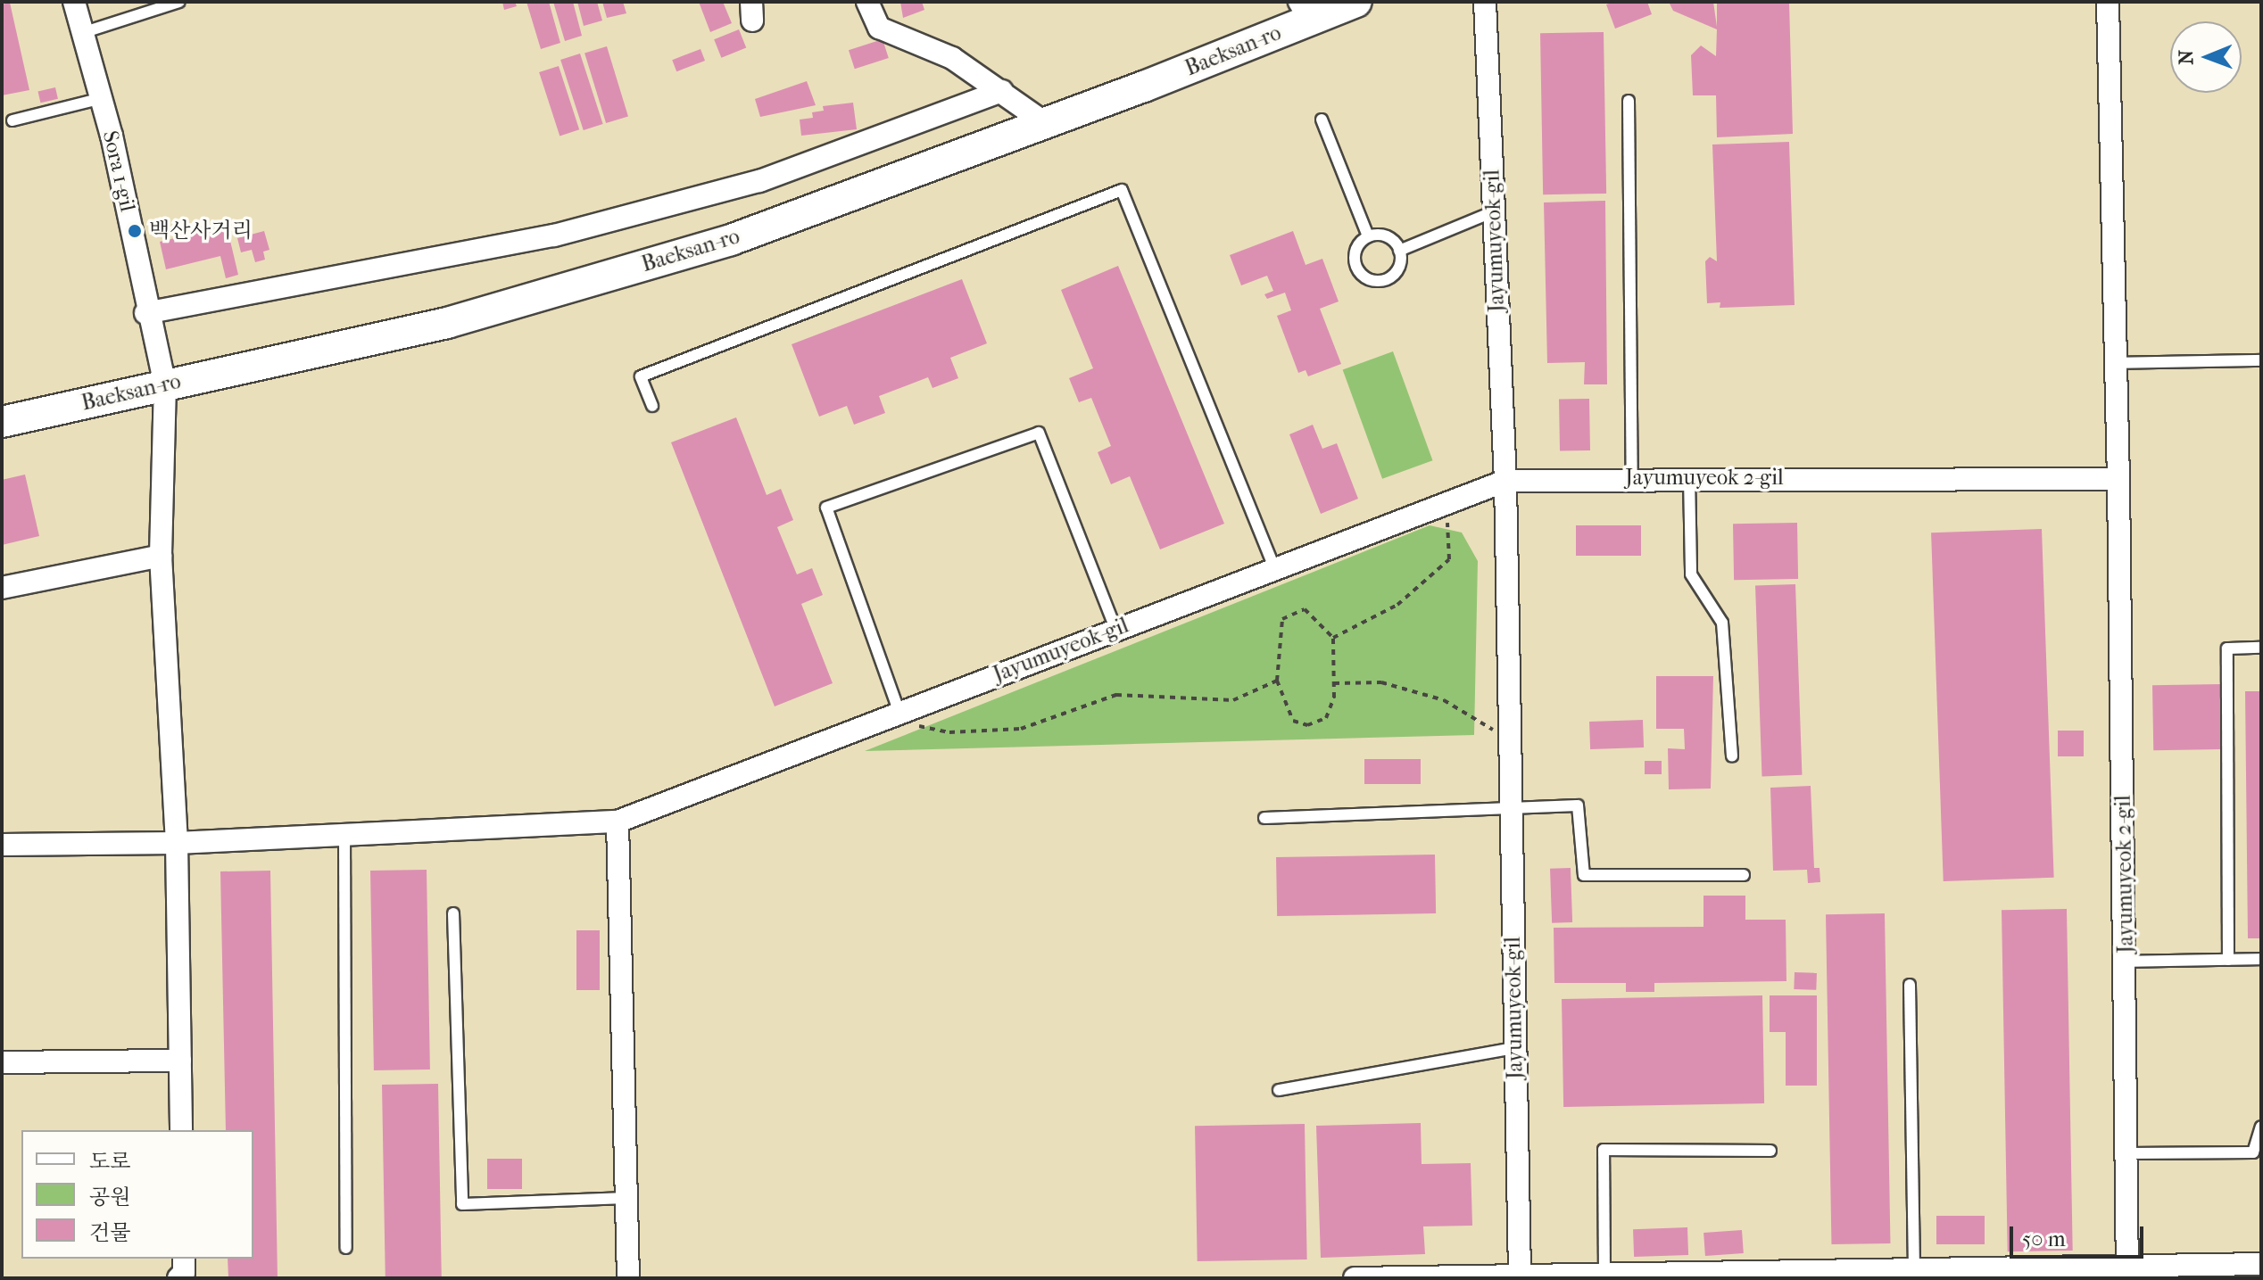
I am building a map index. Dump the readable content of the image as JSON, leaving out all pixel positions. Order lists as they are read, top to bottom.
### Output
{
  "streets": {
    "main road": ["Baeksan-ro"],
    "street": ["Sora 1-gil", "Jayumuyeok-gil", "Jayumuyeok 2-gil"]
  },
  "crossings": [
    ["Baeksan-ro", "Sora 1-gil"],
    ["Sora 1-gil", "Jayumuyeok-gil"],
    ["Jayumuyeok-gil", "Jayumuyeok 2-gil"]
  ],
  "places": ["백산사거리"],
  "legend": ["도로", "공원", "건물"],
  "scale_bar": "50 m",
  "north": "left"
}
